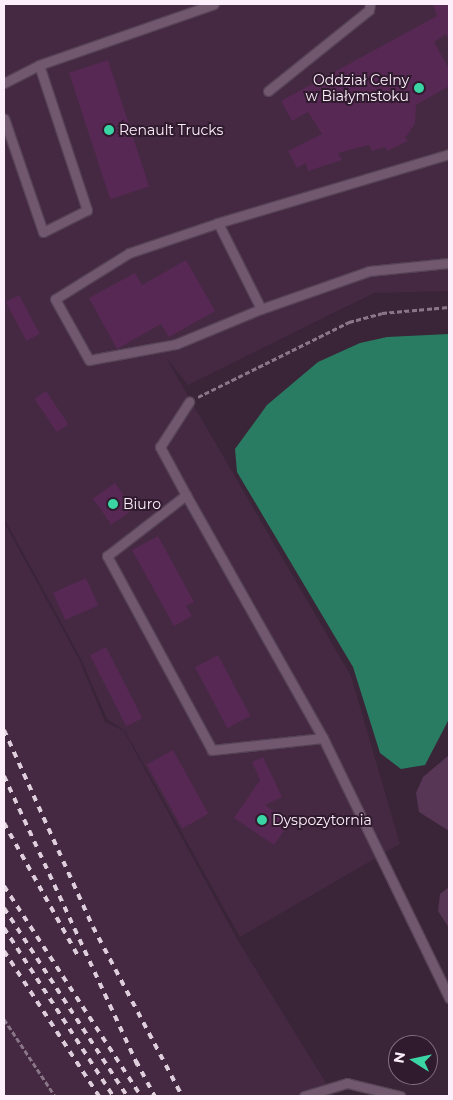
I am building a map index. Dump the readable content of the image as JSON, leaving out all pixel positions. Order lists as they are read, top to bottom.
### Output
{
  "places": [
    "Oddział Celny w Białymstoku",
    "Renault Trucks",
    "Biuro",
    "Dyspozytornia"
  ],
  "north": "left"
}
